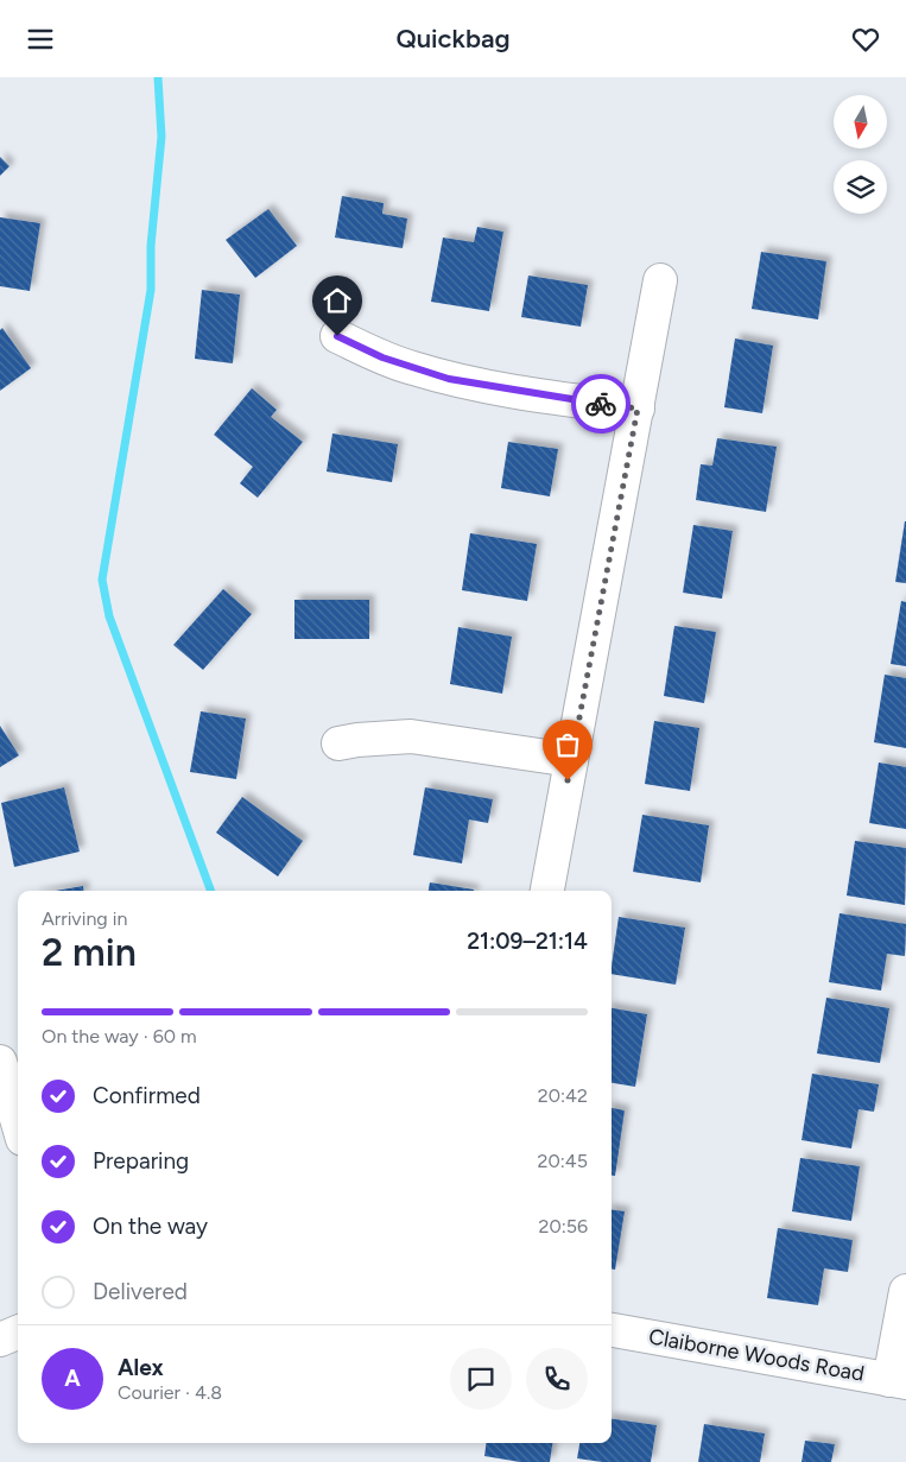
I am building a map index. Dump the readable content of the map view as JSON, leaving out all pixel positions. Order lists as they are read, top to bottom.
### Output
{
  "streets": {
    "street": ["Claiborne Woods Road"]
  },
  "north": "bottom",
  "page": {
    "header": "Quickbag",
    "heading": ["2 min", "Arriving in", "21:09–21:14"],
    "panel": ["Alex", "Courier · 4.8"],
    "bar": "On the way · 60 m",
    "list": [
      ["Confirmed", "20:42"],
      ["Preparing", "20:45"],
      ["On the way", "20:56"],
      "Delivered"
    ],
    "round": "A"
  }
}
